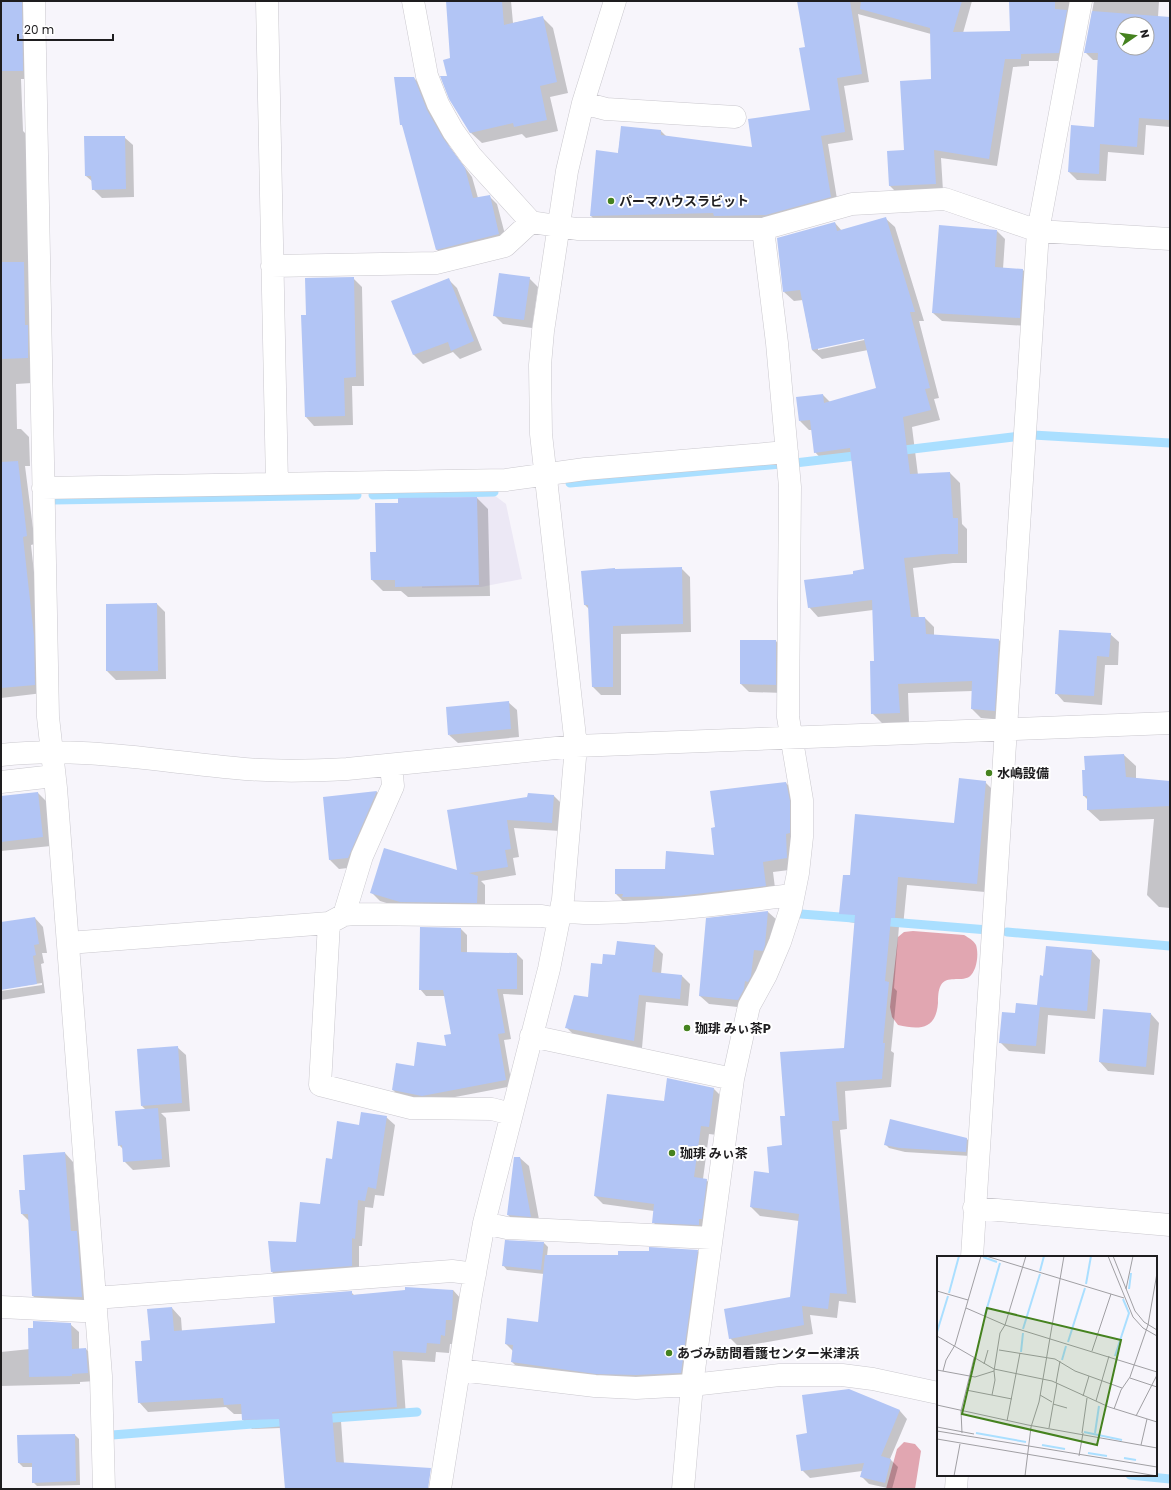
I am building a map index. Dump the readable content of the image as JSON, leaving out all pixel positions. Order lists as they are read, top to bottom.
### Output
{
  "places": [
    "パーマハウスラビット",
    "水嶋設備",
    "珈琲 みぃ茶P",
    "珈琲 みぃ茶",
    "あづみ訪問看護センター米津浜"
  ],
  "scale_bar": "20 m",
  "north": "right"
}
